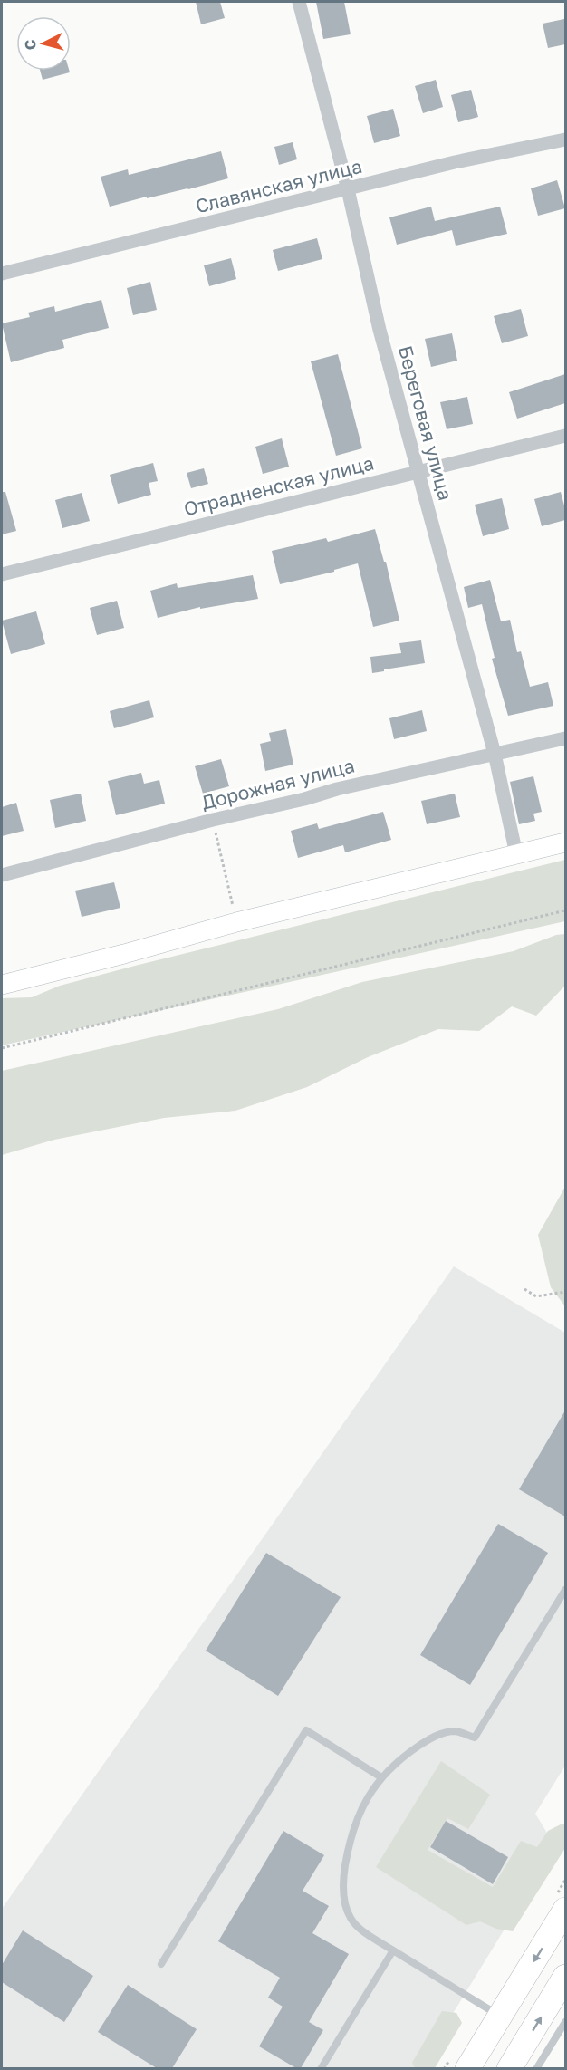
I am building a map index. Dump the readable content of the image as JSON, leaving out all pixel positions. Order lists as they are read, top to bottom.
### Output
{
  "streets": {
    "street": [
      "Славянская улица",
      "Береговая улица",
      "Отрадненская улица",
      "Дорожная улица"
    ]
  },
  "crossings": [
    ["Славянская улица", "Береговая улица"],
    ["Береговая улица", "Отрадненская улица"],
    ["Береговая улица", "Дорожная улица"]
  ],
  "north": "left"
}
